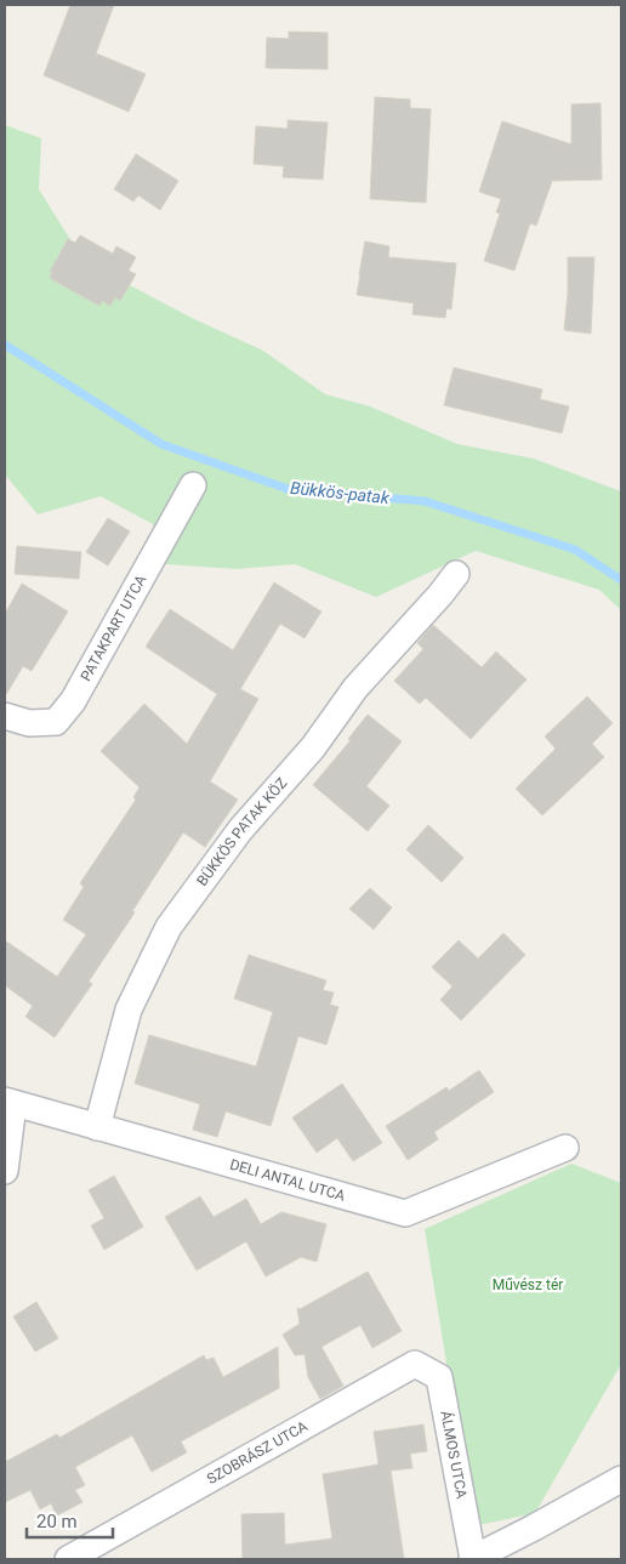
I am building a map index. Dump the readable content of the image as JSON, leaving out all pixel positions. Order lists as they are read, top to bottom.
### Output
{
  "streets": {
    "street": [
      "PATAKPART UTCA",
      "BÜKKÖS PATAK KÖZ",
      "DELI ANTAL UTCA",
      "SZOBRÁSZ UTCA",
      "ÁLMOS UTCA"
    ]
  },
  "crossings": [
    ["BÜKKÖS PATAK KÖZ", "DELI ANTAL UTCA"],
    ["SZOBRÁSZ UTCA", "ÁLMOS UTCA"]
  ],
  "water": ["Bükkös-patak"],
  "parks": ["Művész tér"],
  "scale_bar": "20 m"
}
